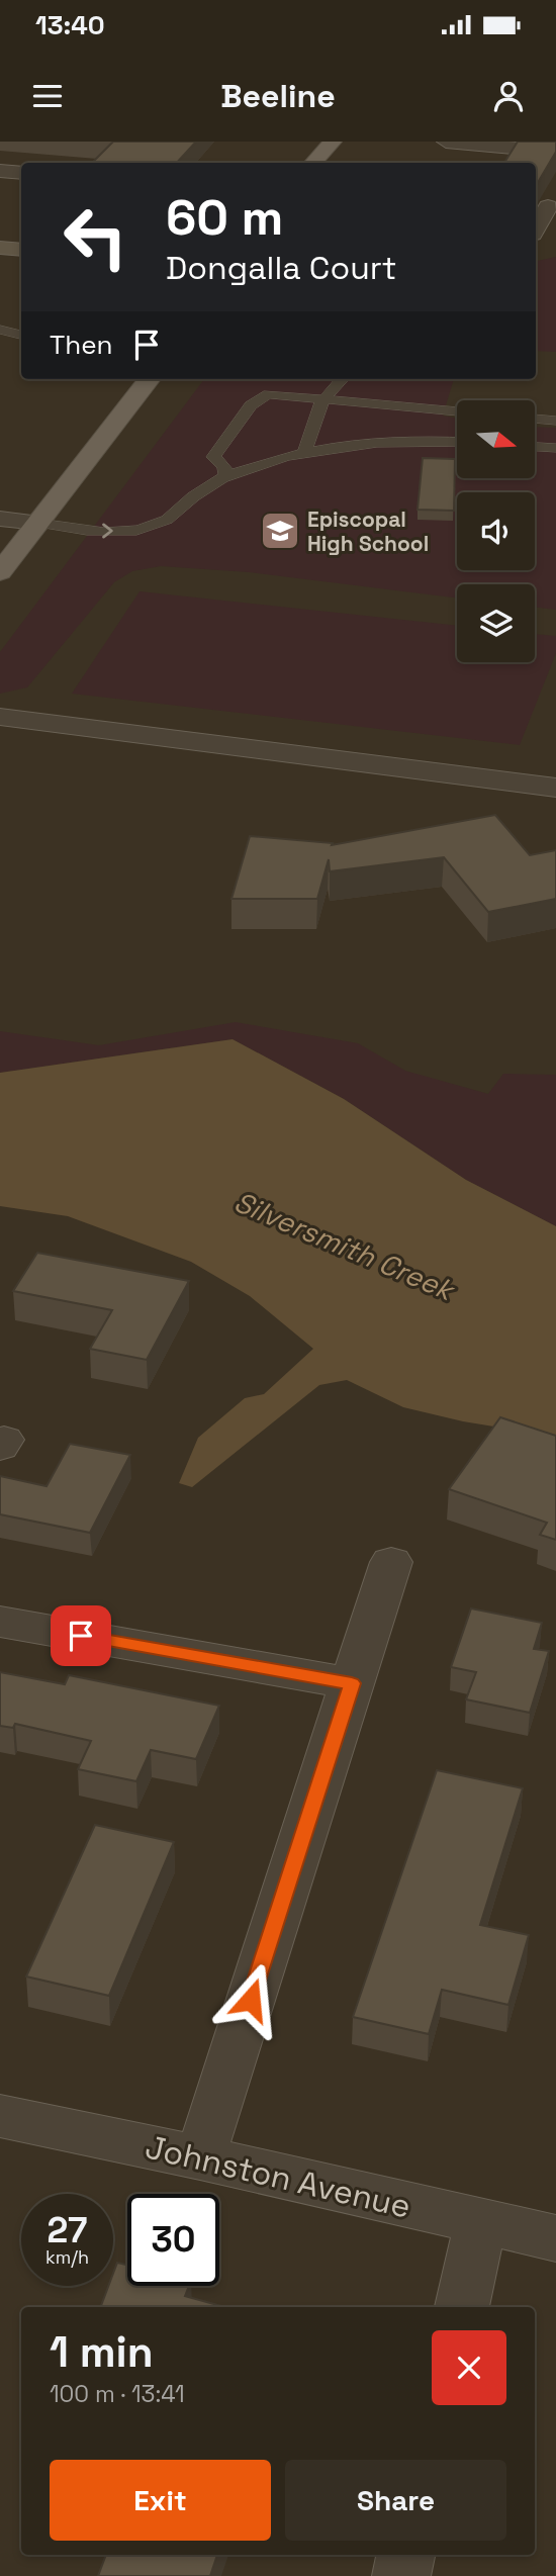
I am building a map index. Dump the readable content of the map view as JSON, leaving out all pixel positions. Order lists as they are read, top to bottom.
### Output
{
  "streets": {
    "street": ["Johnston Avenue"]
  },
  "water": ["Silversmith Creek"],
  "places": {
    "school or university": ["Episcopal High School"]
  },
  "north": "right",
  "page": {
    "status": "13:40",
    "header": "Beeline",
    "turn": ["60 m", "Dongalla Court"],
    "then": "Then",
    "speed": "27 km/h",
    "limit": "30",
    "heading": ["1 min", "100 m · 13:41"],
    "buttons": ["Exit", "Share"]
  }
}
